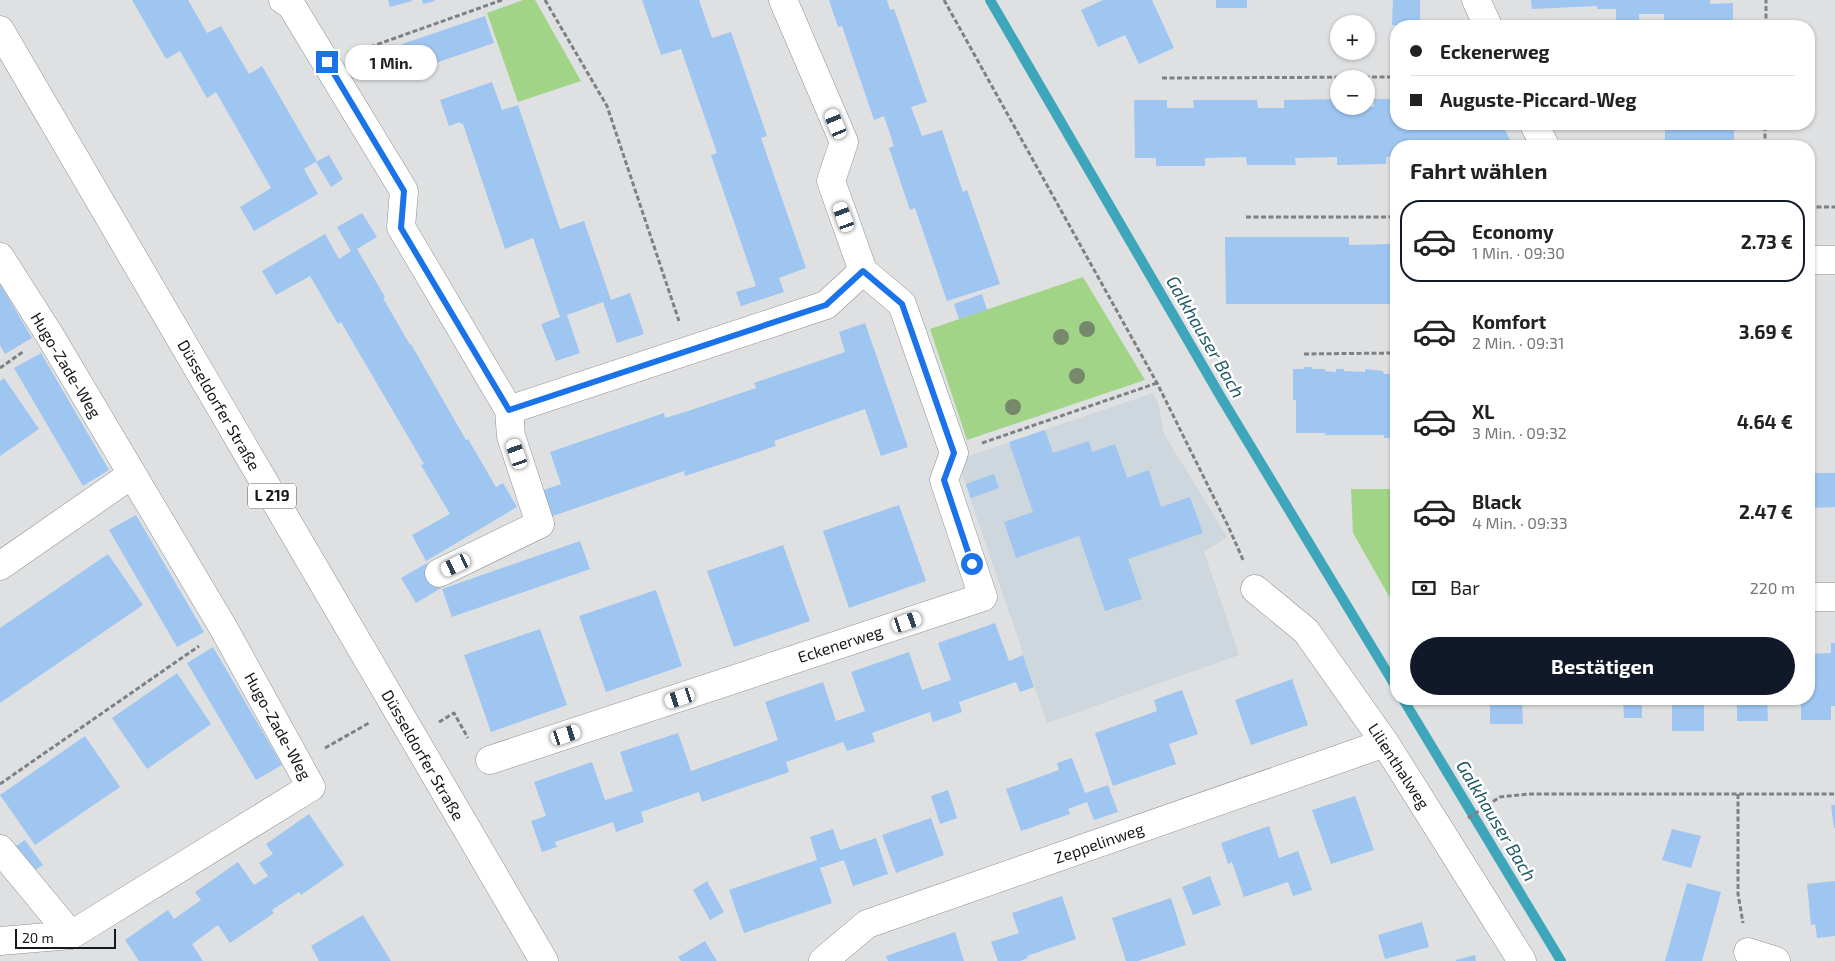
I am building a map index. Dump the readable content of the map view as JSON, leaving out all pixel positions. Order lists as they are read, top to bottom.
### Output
{
  "streets": {
    "street": [
      "Hugo-Zade-Weg",
      "Düsseldorfer Straße",
      "L 219",
      "Eckenerweg",
      "Lilienthalweg",
      "Zeppelinweg"
    ]
  },
  "crossings": [
    ["Lilienthalweg", "Zeppelinweg"]
  ],
  "water": ["Galkhauser Bach"],
  "scale_bar": "20 m",
  "page": {
    "map_buttons": ["+", "−"],
    "banner": ["Eckenerweg", "Auguste-Piccard-Weg"],
    "bubble": "1 Min.",
    "heading": "Fahrt wählen",
    "list": [
      {
        "name": "Economy",
        "note": "1 Min. · 09:30",
        "value": "2.73 €"
      },
      {
        "name": "Komfort",
        "note": "2 Min. · 09:31",
        "value": "3.69 €"
      },
      {
        "name": "XL",
        "note": "3 Min. · 09:32",
        "value": "4.64 €"
      },
      {
        "name": "Black",
        "note": "4 Min. · 09:33",
        "value": "2.47 €"
      }
    ],
    "pay": ["Bar", "220 m"],
    "buttons": "Bestätigen",
    "scale": "20 m"
  }
}
